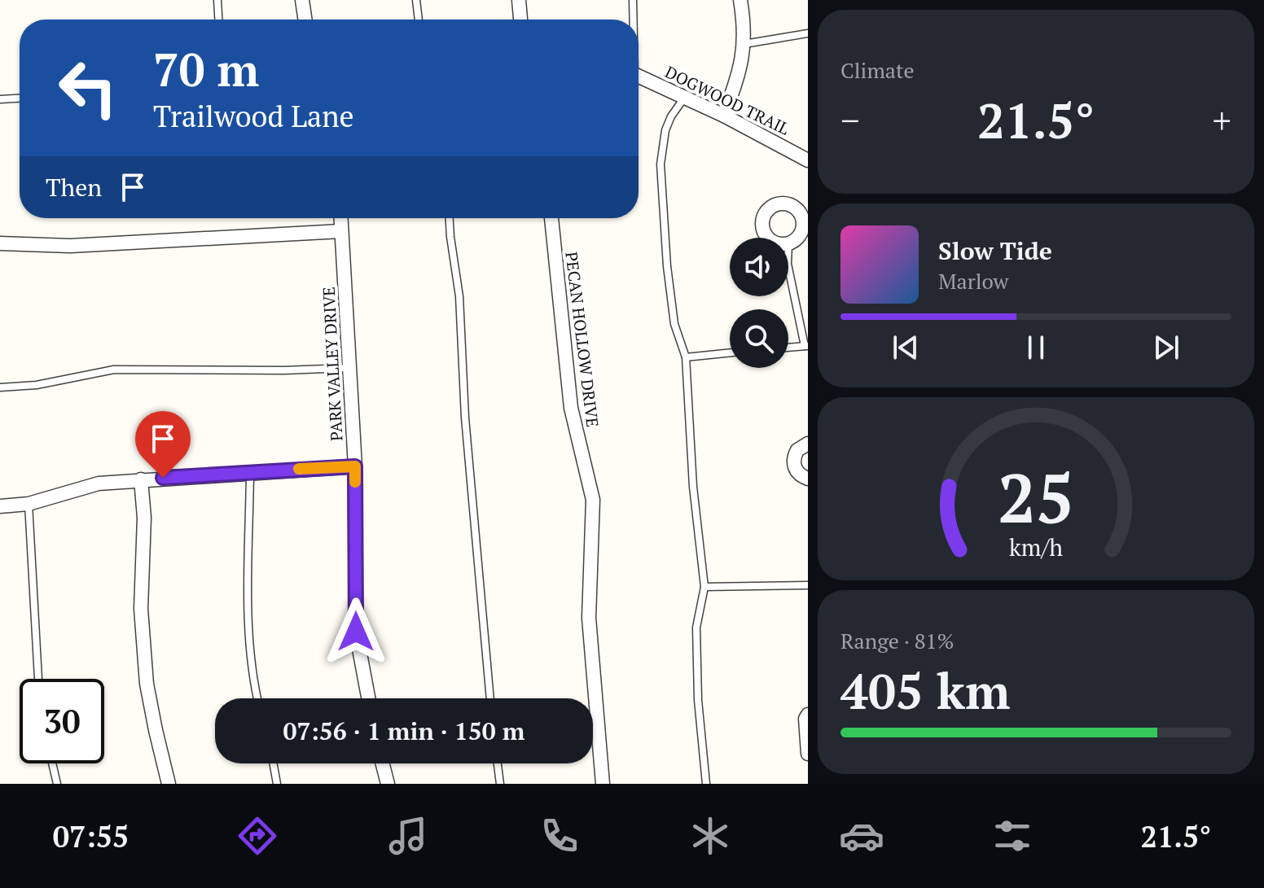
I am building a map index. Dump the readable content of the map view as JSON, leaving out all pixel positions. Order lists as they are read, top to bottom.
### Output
{
  "streets": {
    "street": ["DOGWOOD TRAIL", "PECAN HOLLOW DRIVE", "PARK VALLEY DRIVE"]
  },
  "page": {
    "tile": [
      "Climate",
      ["Range · 81%", "405 km"]
    ],
    "turn": ["70 m", "Trailwood Lane"],
    "heat": ["−", "21.5°", "+"],
    "then": "Then",
    "song": ["Slow Tide", "Marlow"],
    "limit": "30",
    "trip": "07:56 · 1 min · 150 m",
    "tabs": ["07:55", "21.5°"],
    "gauge": ["25", "km/h"]
  }
}
